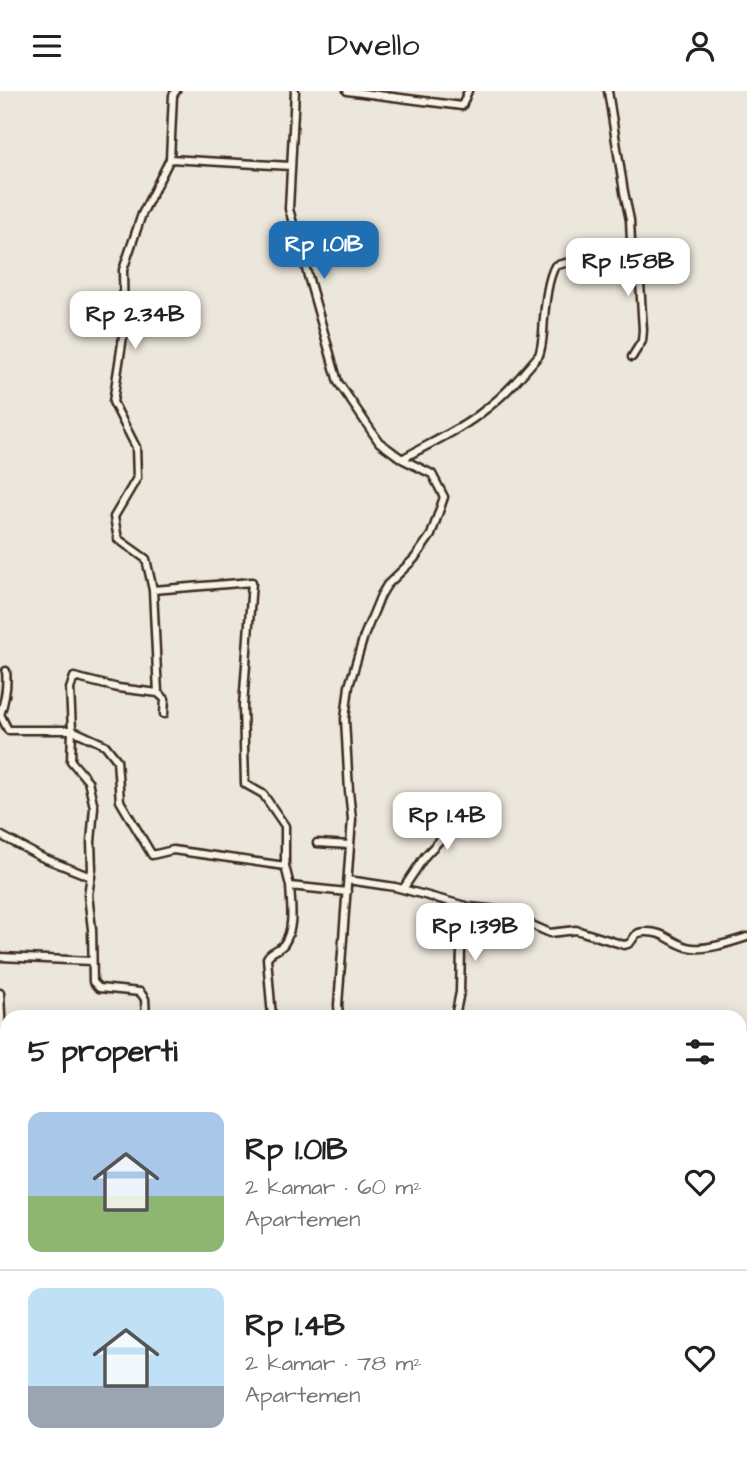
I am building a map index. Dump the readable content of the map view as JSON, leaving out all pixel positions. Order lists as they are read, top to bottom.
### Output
{
  "page": {
    "header": "Dwello",
    "price": [
      "Rp 1.01B",
      "Rp 1.58B",
      "Rp 2.34B",
      "Rp 1.4B",
      "Rp 1.39B"
    ],
    "heading": "5 properti",
    "list": [
      {
        "name": "Rp 1.01B",
        "note": "2 kamar · 60 m² · Apartemen"
      },
      {
        "name": "Rp 1.4B",
        "note": "2 kamar · 78 m² · Apartemen"
      }
    ]
  }
}
